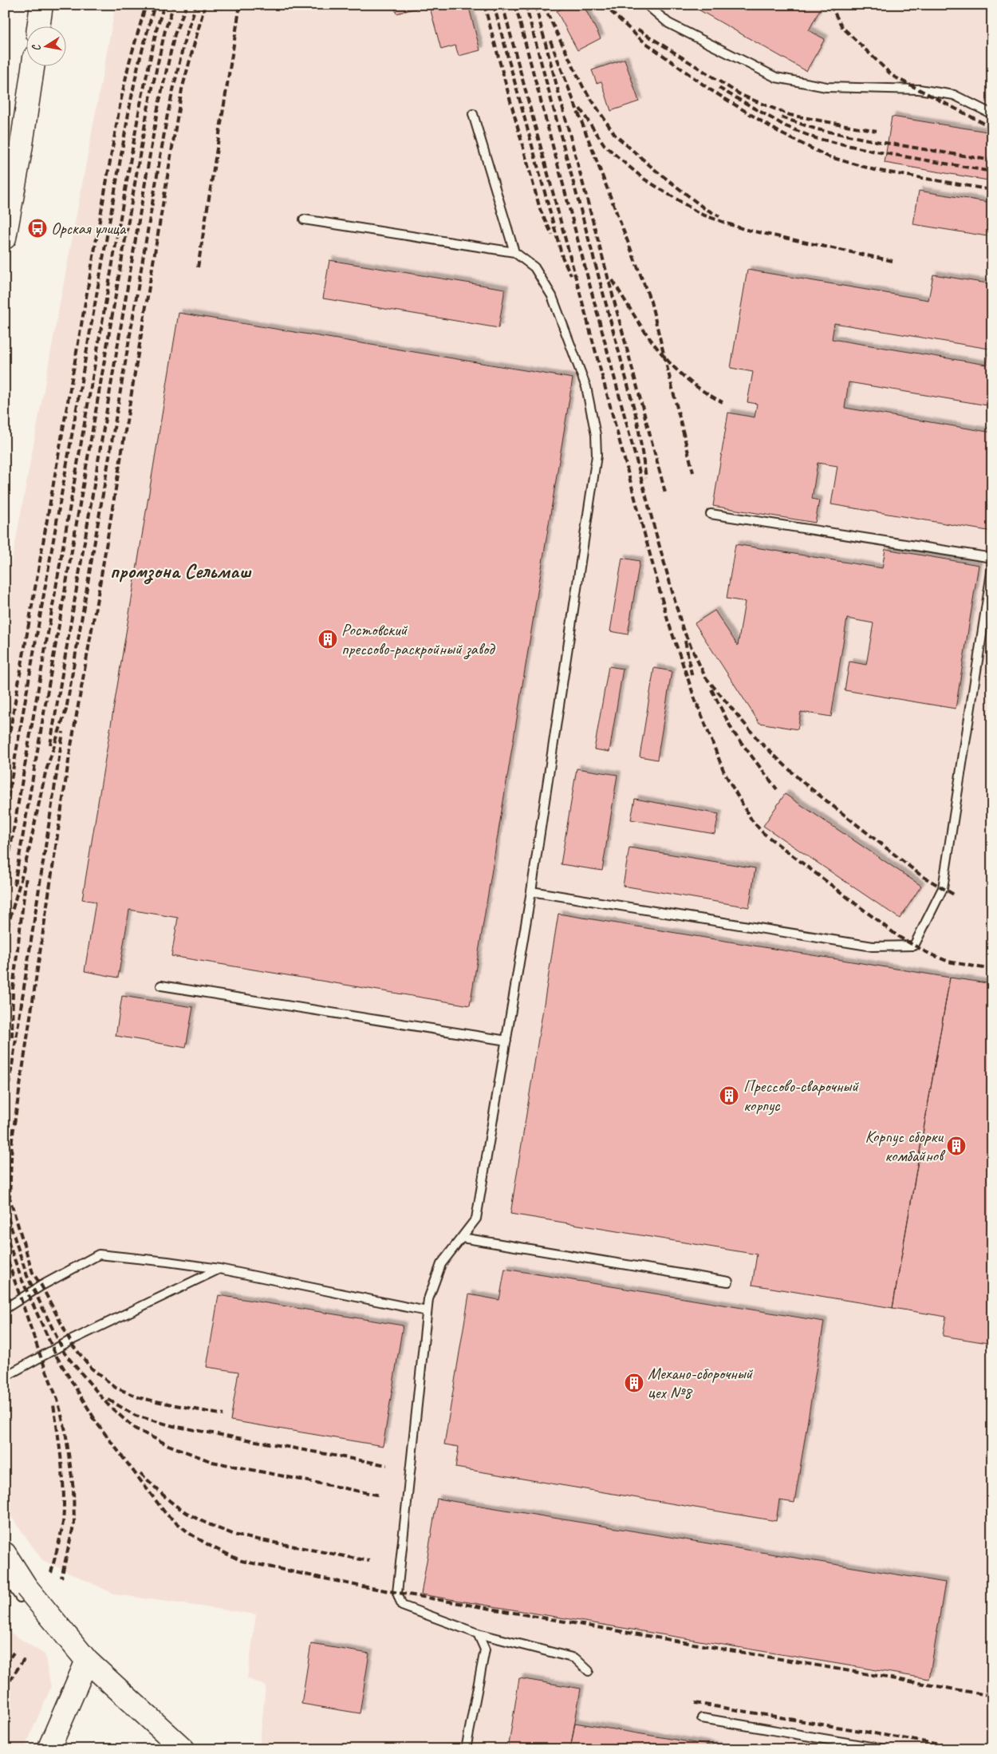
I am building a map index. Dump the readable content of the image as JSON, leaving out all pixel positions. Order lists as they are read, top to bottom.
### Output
{
  "districts": ["промзона Сельмаш"],
  "places": {
    "bus stop": ["Орская улица"],
    "building": [
      "Ростовский прессово-раскройный завод",
      "Прессово-сварочный корпус",
      "Корпус сборки комбайнов",
      "Механо-сборочный цех №8"
    ]
  },
  "north": "left"
}
